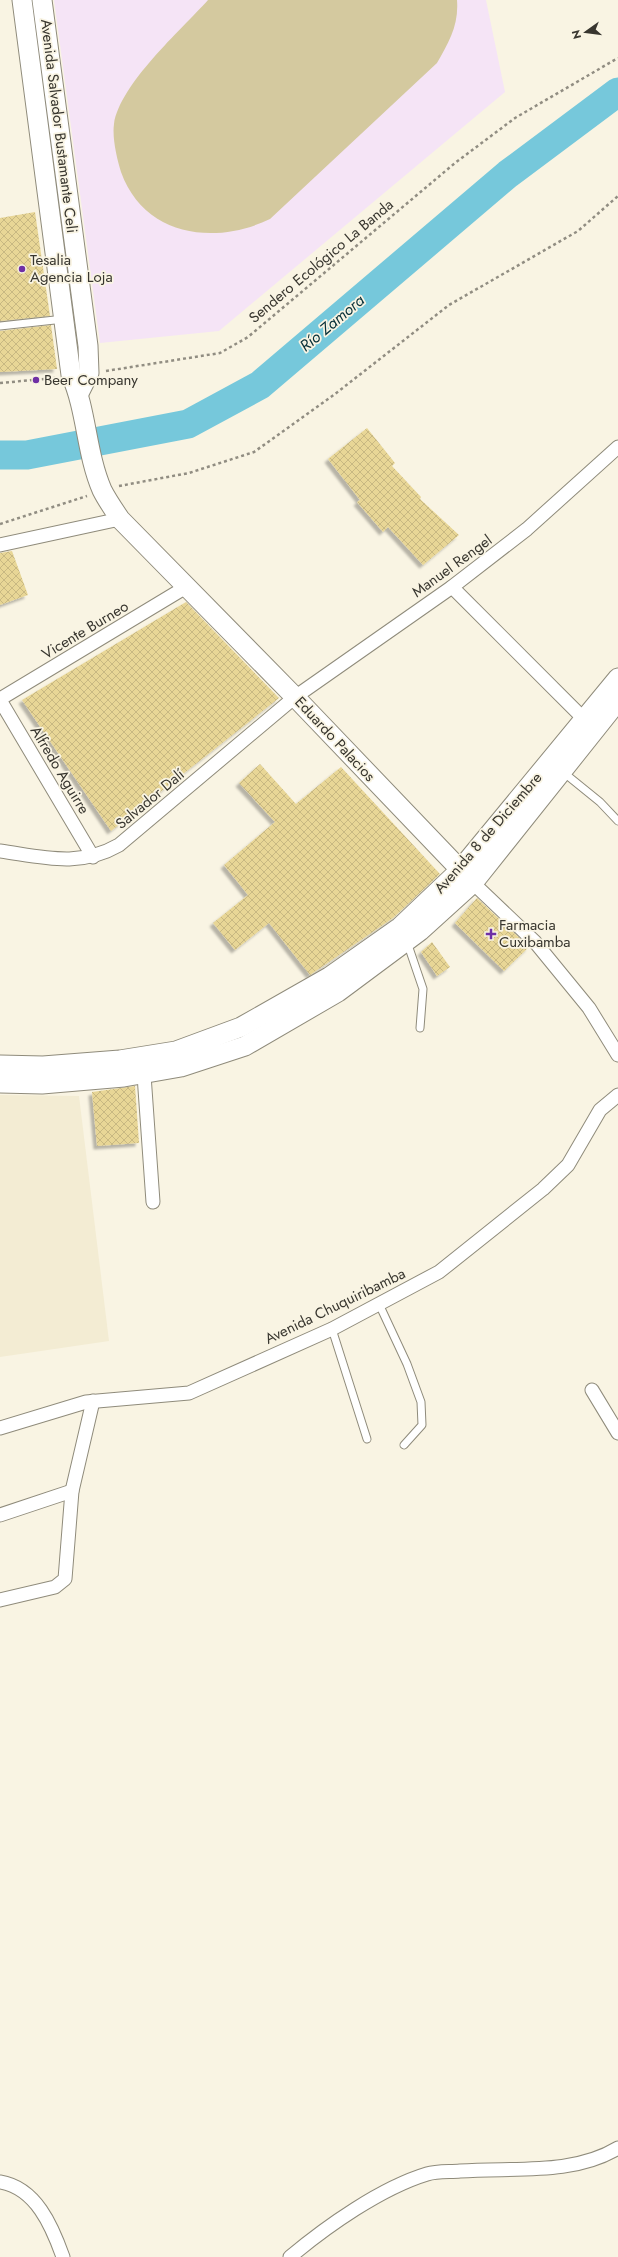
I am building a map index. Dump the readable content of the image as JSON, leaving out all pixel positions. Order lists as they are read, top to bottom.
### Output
{
  "streets": {
    "main road": ["Avenida Salvador Bustamante Celi", "Eduardo Palacios", "Avenida 8 de Diciembre"],
    "street": [
      "Manuel Rengel",
      "Vicente Burneo",
      "Alfredo Aguirre",
      "Salvador Dalí",
      "Avenida Chuquiribamba"
    ],
    "path": ["Sendero Ecológico La Banda"]
  },
  "crossings": [
    ["Avenida Salvador Bustamante Celi", "Sendero Ecológico La Banda"],
    ["Avenida Salvador Bustamante Celi", "Eduardo Palacios"],
    ["Manuel Rengel", "Eduardo Palacios"],
    ["Manuel Rengel", "Salvador Dalí"],
    ["Vicente Burneo", "Eduardo Palacios"],
    ["Vicente Burneo", "Alfredo Aguirre"],
    ["Eduardo Palacios", "Salvador Dalí"],
    ["Eduardo Palacios", "Avenida 8 de Diciembre"],
    ["Alfredo Aguirre", "Salvador Dalí"]
  ],
  "water": ["Río Zamora"],
  "places": {
    "other": ["Tesalia Agencia Loja", "Beer Company"],
    "health": ["Farmacia Cuxibamba"]
  },
  "north": "left"
}
